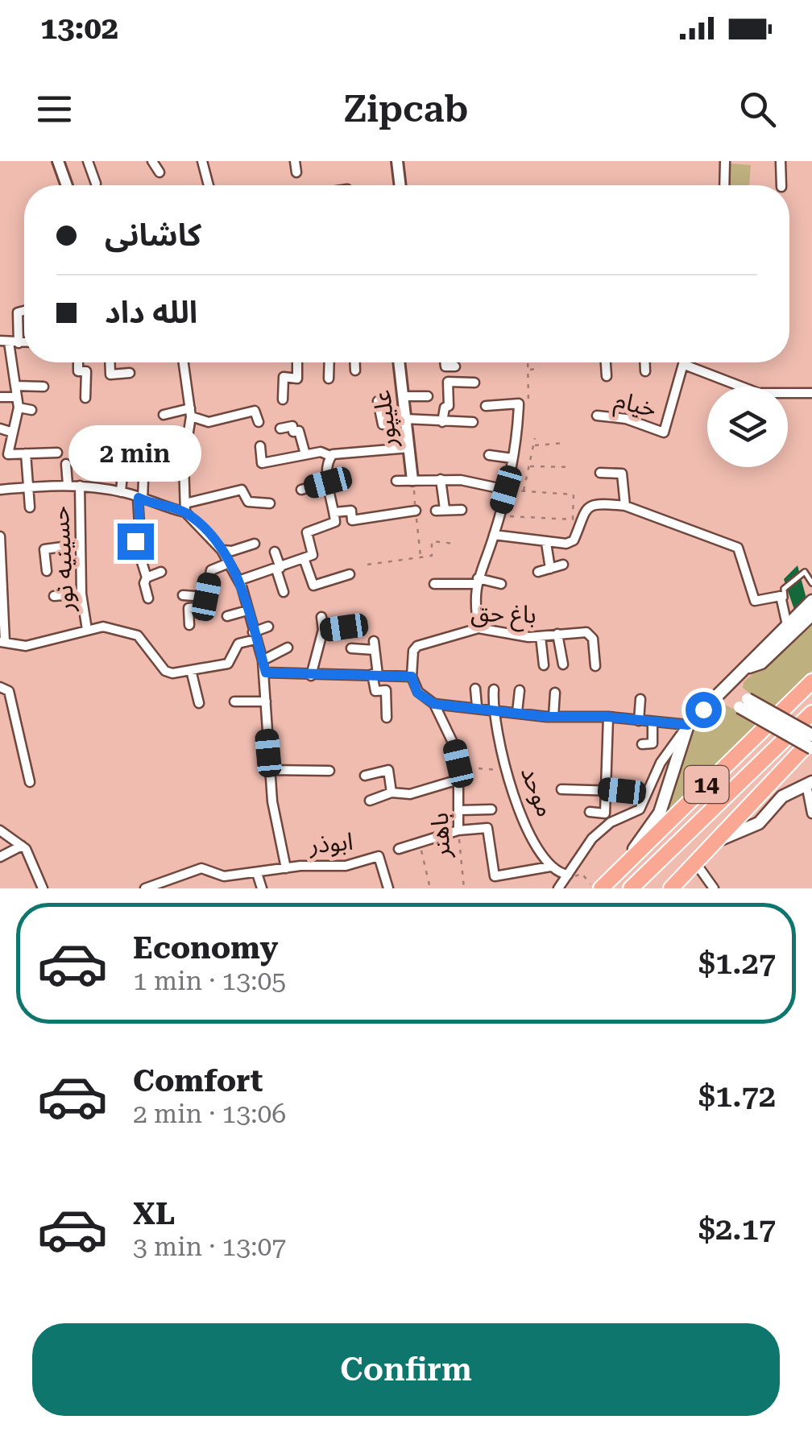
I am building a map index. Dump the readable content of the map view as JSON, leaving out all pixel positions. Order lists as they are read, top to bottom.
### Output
{
  "streets": {
    "highway": ["14"],
    "street": [
      "خیام",
      "علیپور",
      "حسینیه نور",
      "باغ حق",
      "موحد",
      "باهنر",
      "ابوذر"
    ]
  },
  "crossings": [
    ["باغ حق", "باهنر"]
  ],
  "page": {
    "status": "13:02",
    "header": "Zipcab",
    "banner": ["کاشانی", "الله داد"],
    "bubble": "2 min",
    "list": [
      {
        "name": "Economy",
        "note": "1 min · 13:05",
        "value": "$1.27"
      },
      {
        "name": "Comfort",
        "note": "2 min · 13:06",
        "value": "$1.72"
      },
      {
        "name": "XL",
        "note": "3 min · 13:07",
        "value": "$2.17"
      }
    ],
    "buttons": "Confirm"
  }
}
